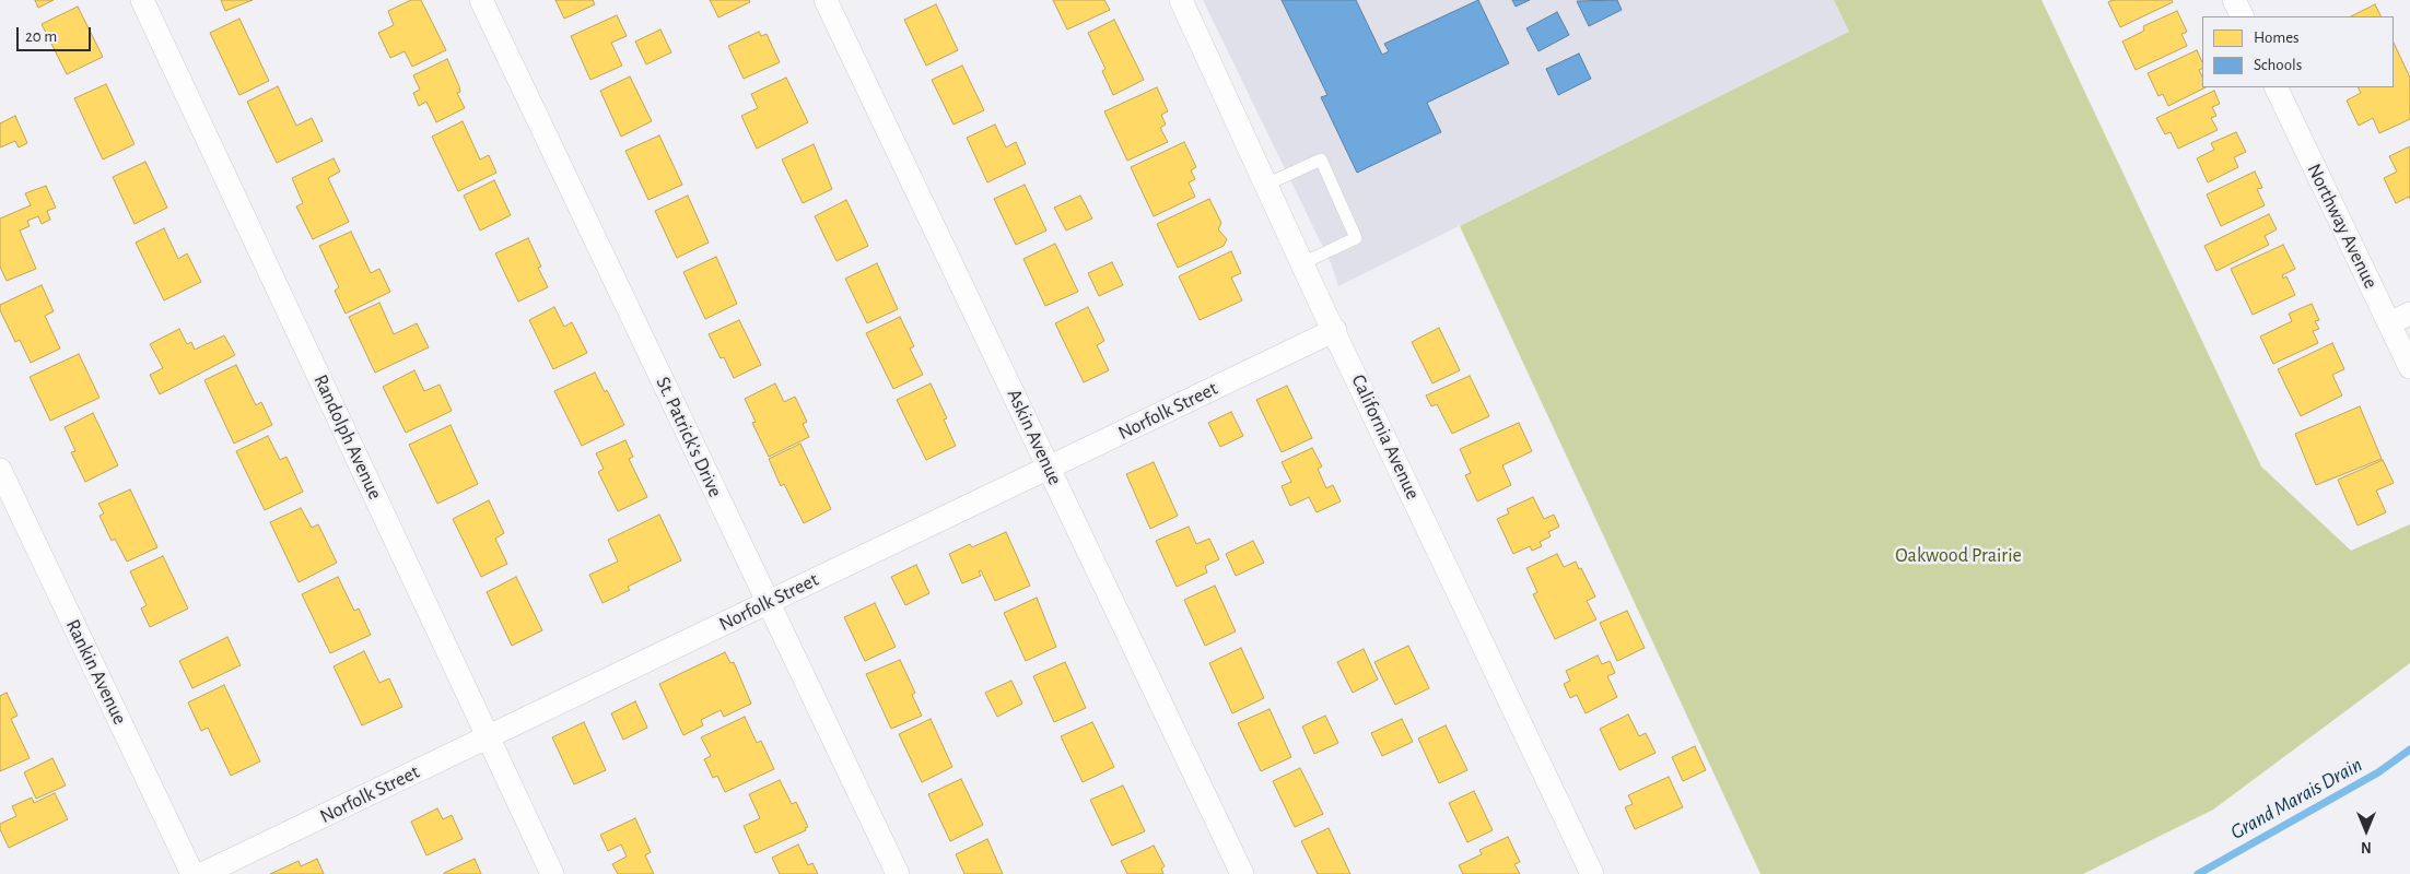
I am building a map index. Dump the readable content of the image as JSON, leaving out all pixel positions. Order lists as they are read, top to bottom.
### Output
{
  "streets": {
    "street": [
      "Northway Avenue",
      "Norfolk Street",
      "Randolph Avenue",
      "St. Patrick's Drive",
      "Askin Avenue",
      "California Avenue",
      "Rankin Avenue"
    ]
  },
  "crossings": [
    ["Norfolk Street", "Randolph Avenue"],
    ["Norfolk Street", "St. Patrick's Drive"],
    ["Norfolk Street", "Askin Avenue"],
    ["Norfolk Street", "California Avenue"]
  ],
  "water": ["Grand Marais Drain"],
  "parks": ["Oakwood Prairie"],
  "legend": ["Homes", "Schools"],
  "scale_bar": "20 m",
  "north": "bottom"
}
